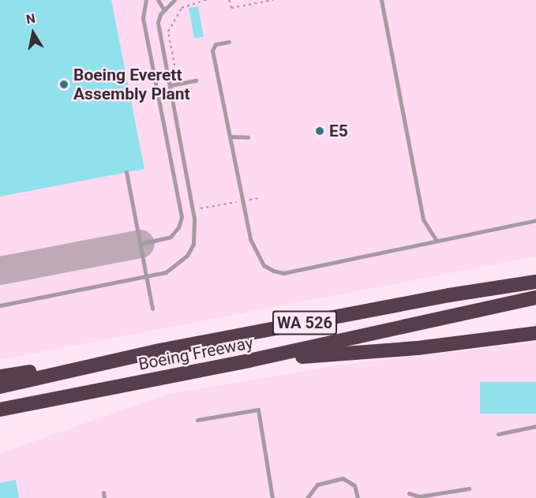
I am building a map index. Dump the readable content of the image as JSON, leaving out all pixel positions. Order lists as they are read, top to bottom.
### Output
{
  "streets": {
    "highway": ["WA 526", "Boeing Freeway"]
  },
  "places": ["Boeing Everett Assembly Plant", "E5"],
  "north": "top"
}
